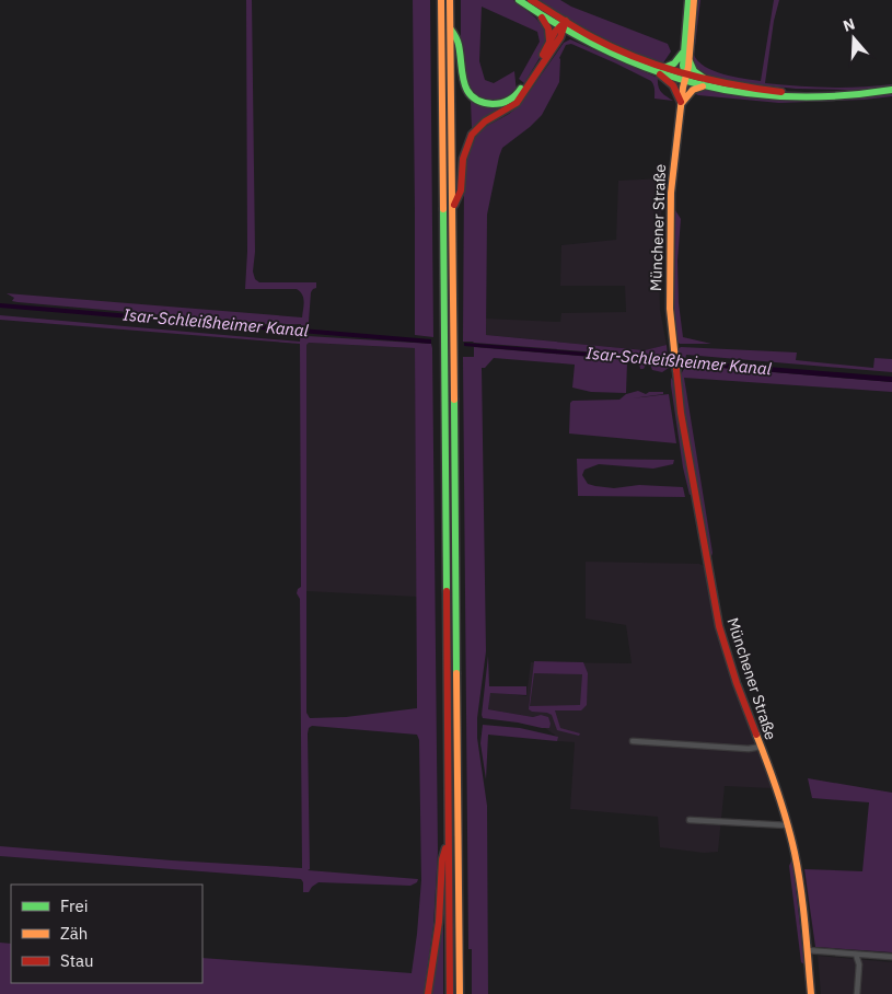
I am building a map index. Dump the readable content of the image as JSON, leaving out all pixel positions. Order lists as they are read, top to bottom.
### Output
{
  "streets": {
    "main road": ["Münchener Straße"]
  },
  "water": ["Isar-Schleißheimer Kanal"],
  "legend": ["Frei", "Zäh", "Stau"],
  "north": "top"
}
